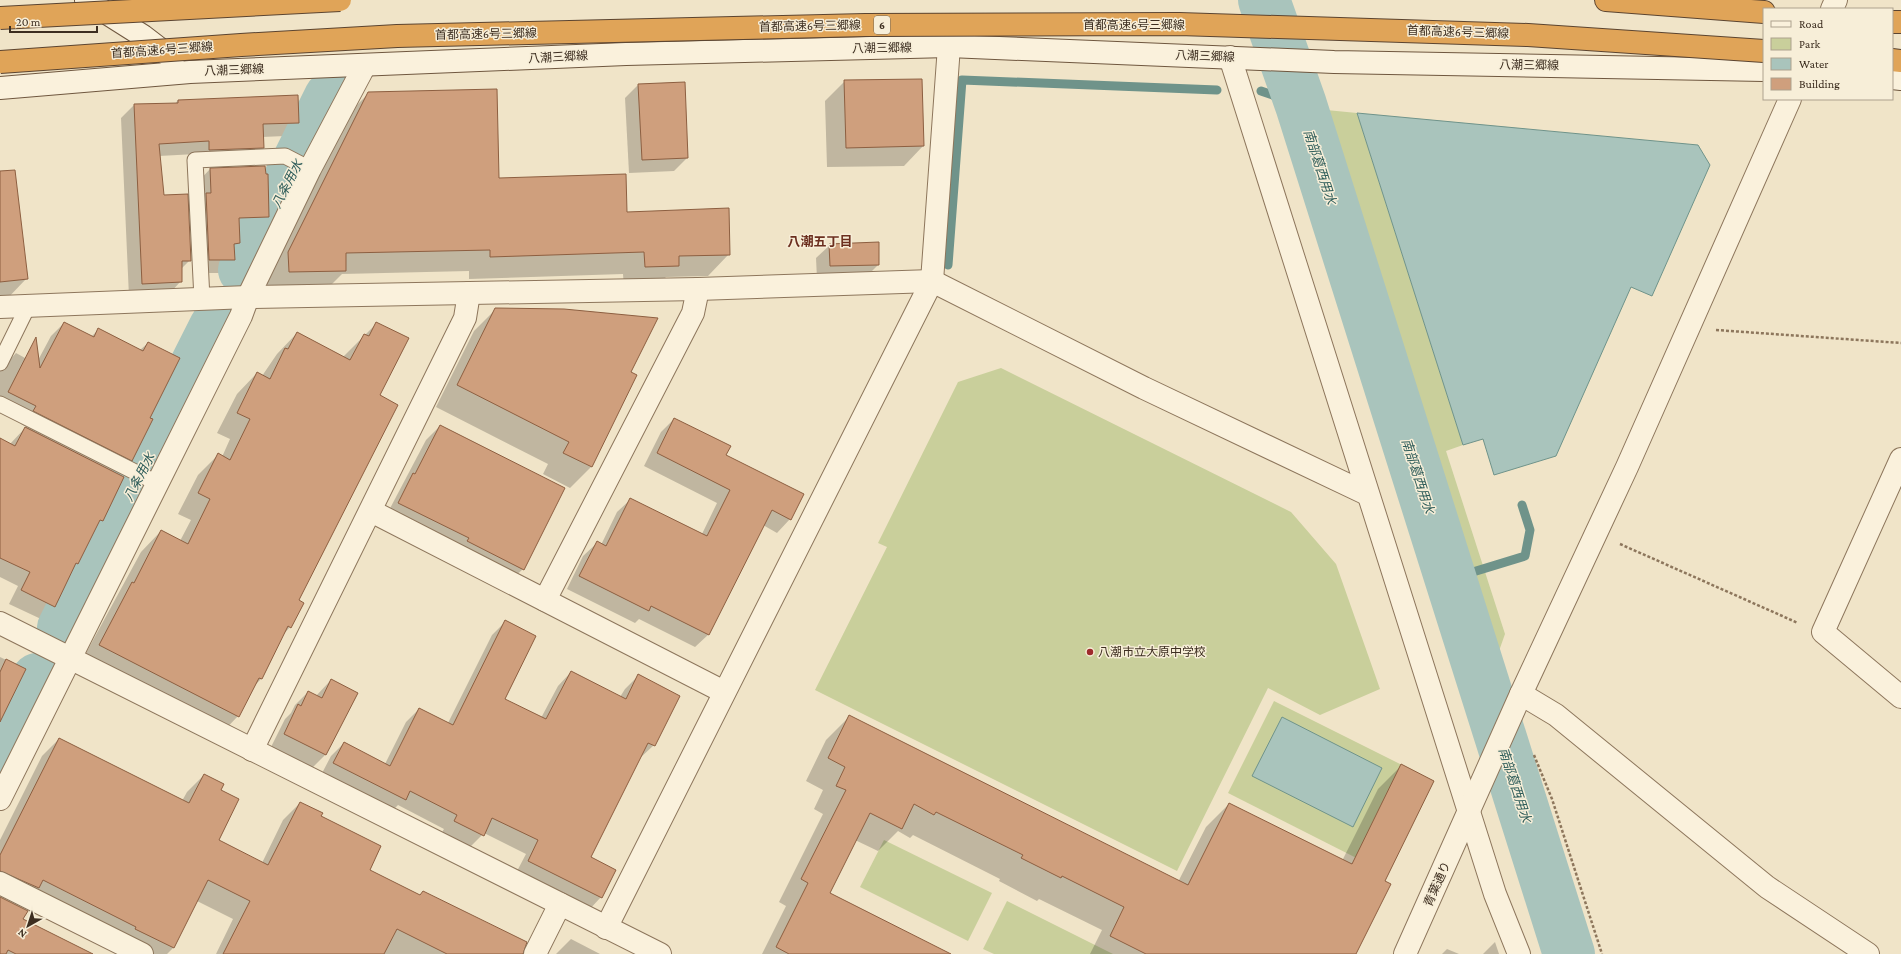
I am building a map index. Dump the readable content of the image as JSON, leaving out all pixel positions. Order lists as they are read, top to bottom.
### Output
{
  "streets": {
    "highway": ["6", "首都高速6号三郷線"],
    "street": ["八潮三郷線", "青葉通り"]
  },
  "districts": ["八潮五丁目"],
  "water": ["南部葛西用水", "八条用水"],
  "places": ["八潮市立大原中学校"],
  "legend": [
    "Road",
    "Park",
    "Water",
    "Building"
  ],
  "scale_bar": "20 m",
  "north": "bottom left"
}
